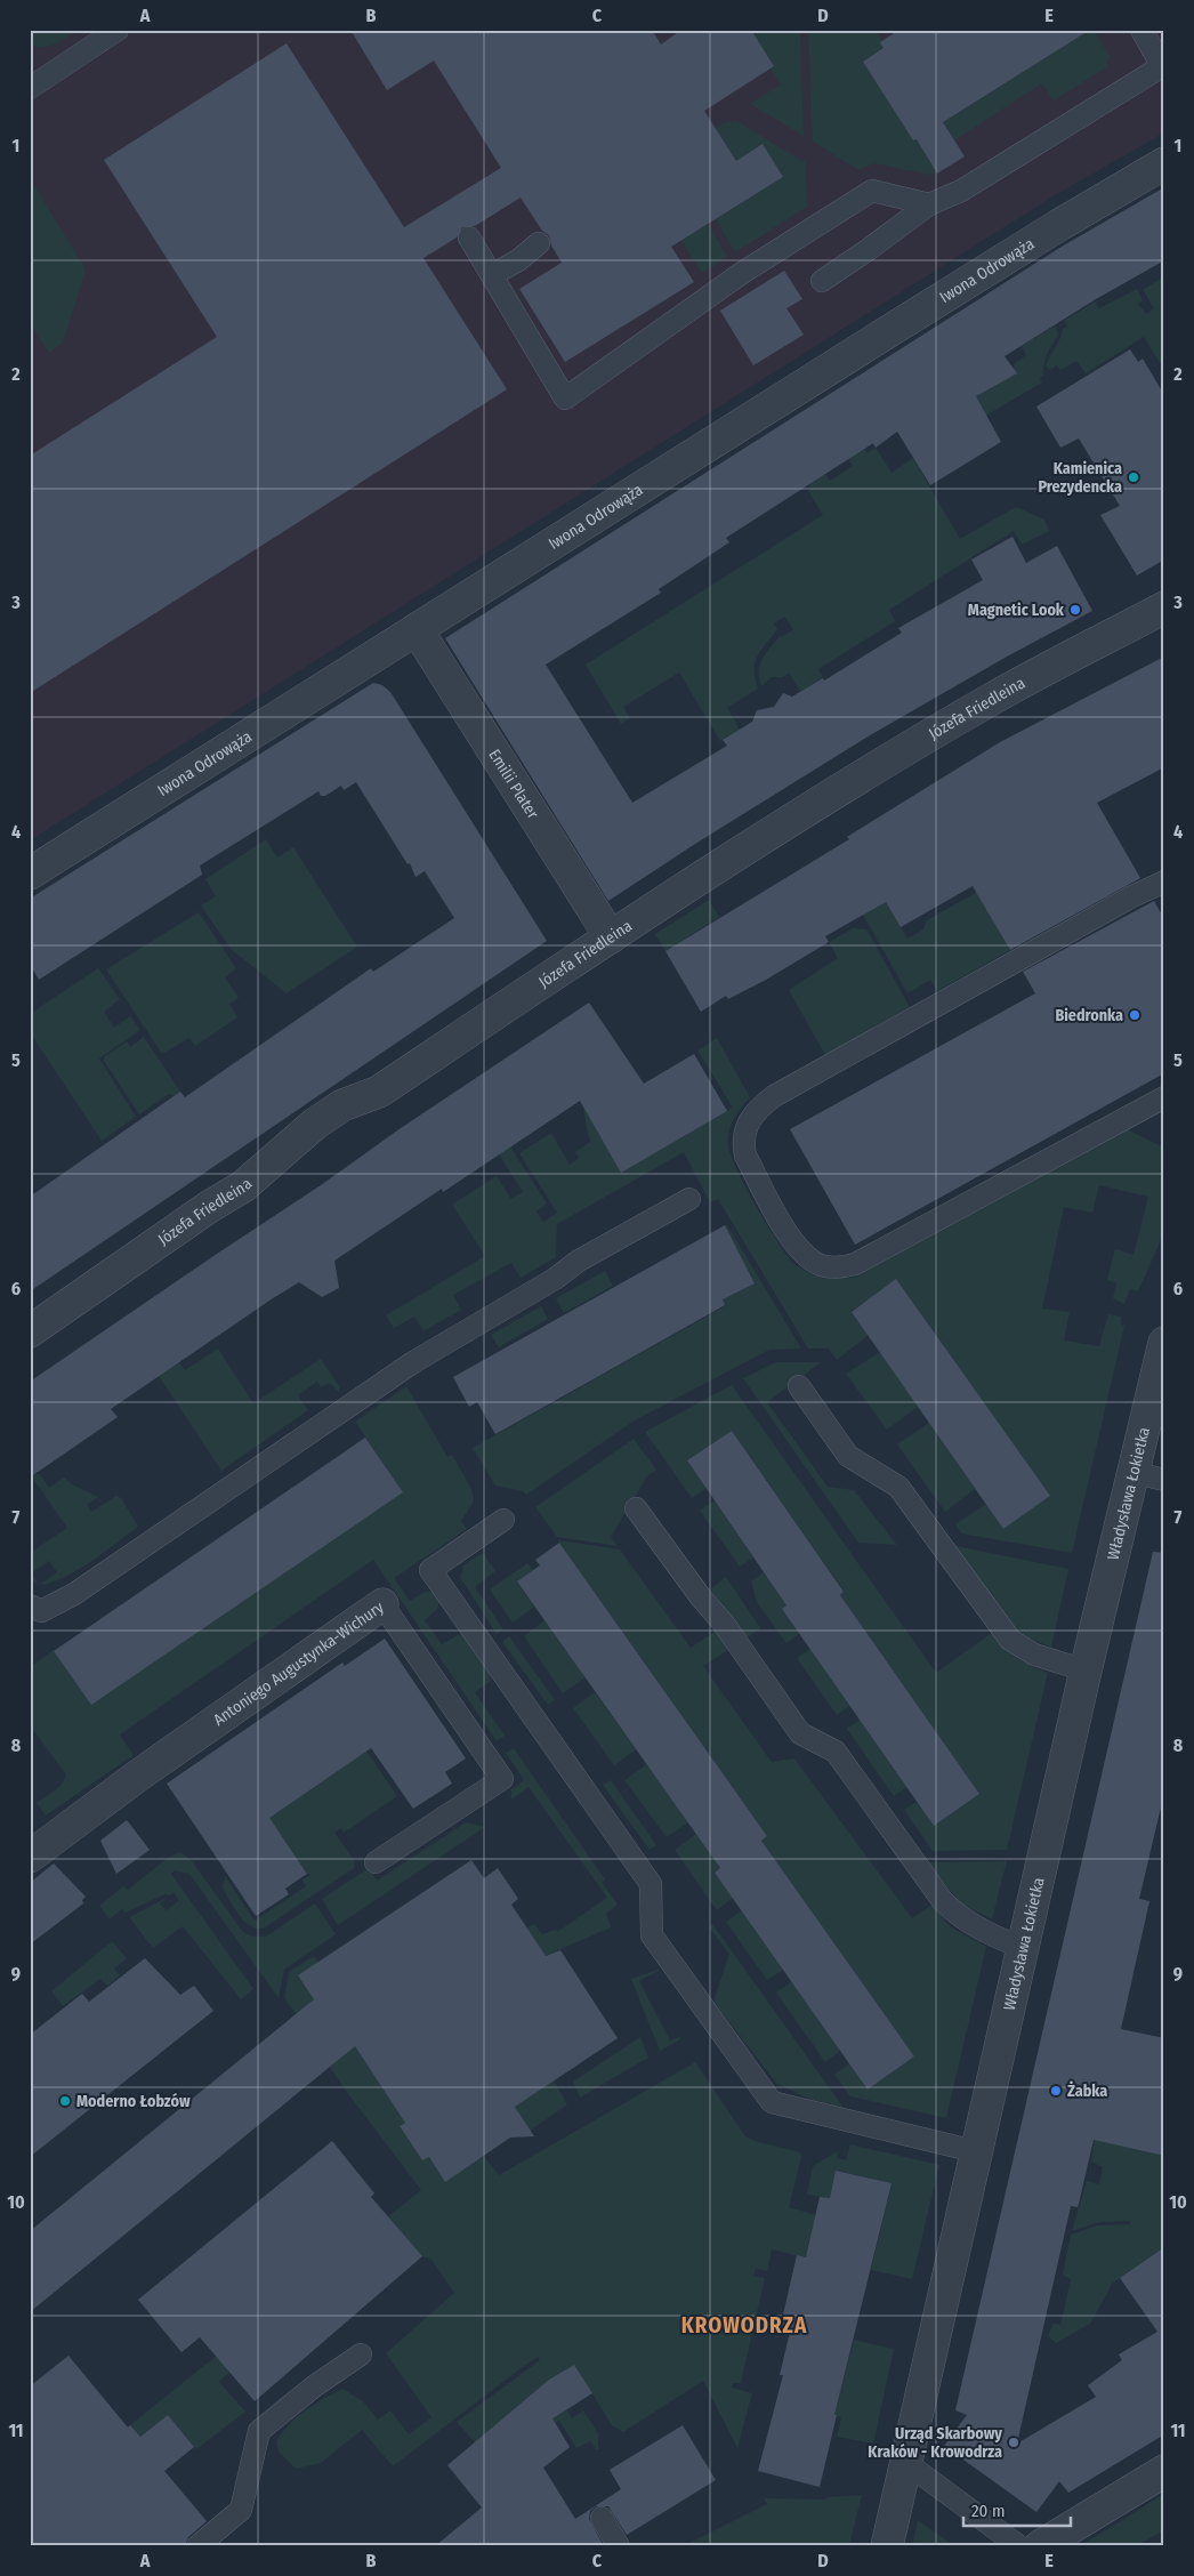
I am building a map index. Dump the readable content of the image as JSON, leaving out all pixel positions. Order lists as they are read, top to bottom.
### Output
{
  "streets": {
    "street": [
      "Iwona Odrowąża",
      "Józefa Friedleina",
      "Emilii Plater",
      "Władysława Łokietka",
      "Antoniego Augustynka-Wichury"
    ]
  },
  "crossings": [
    ["Iwona Odrowąża", "Emilii Plater"],
    ["Józefa Friedleina", "Emilii Plater"]
  ],
  "districts": ["KROWODRZA"],
  "places": [
    "Kamienica Prezydencka",
    "Magnetic Look",
    "Biedronka",
    "Żabka",
    "Moderno Łobzów",
    "Urząd Skarbowy Kraków - Krowodrza"
  ],
  "scale_bar": "20 m",
  "grid": {
    "columns": [
      "A",
      "B",
      "C",
      "D",
      "E"
    ],
    "rows": [
      "1",
      "2",
      "3",
      "4",
      "5",
      "6",
      "7",
      "8",
      "9",
      "10",
      "11"
    ]
  }
}
